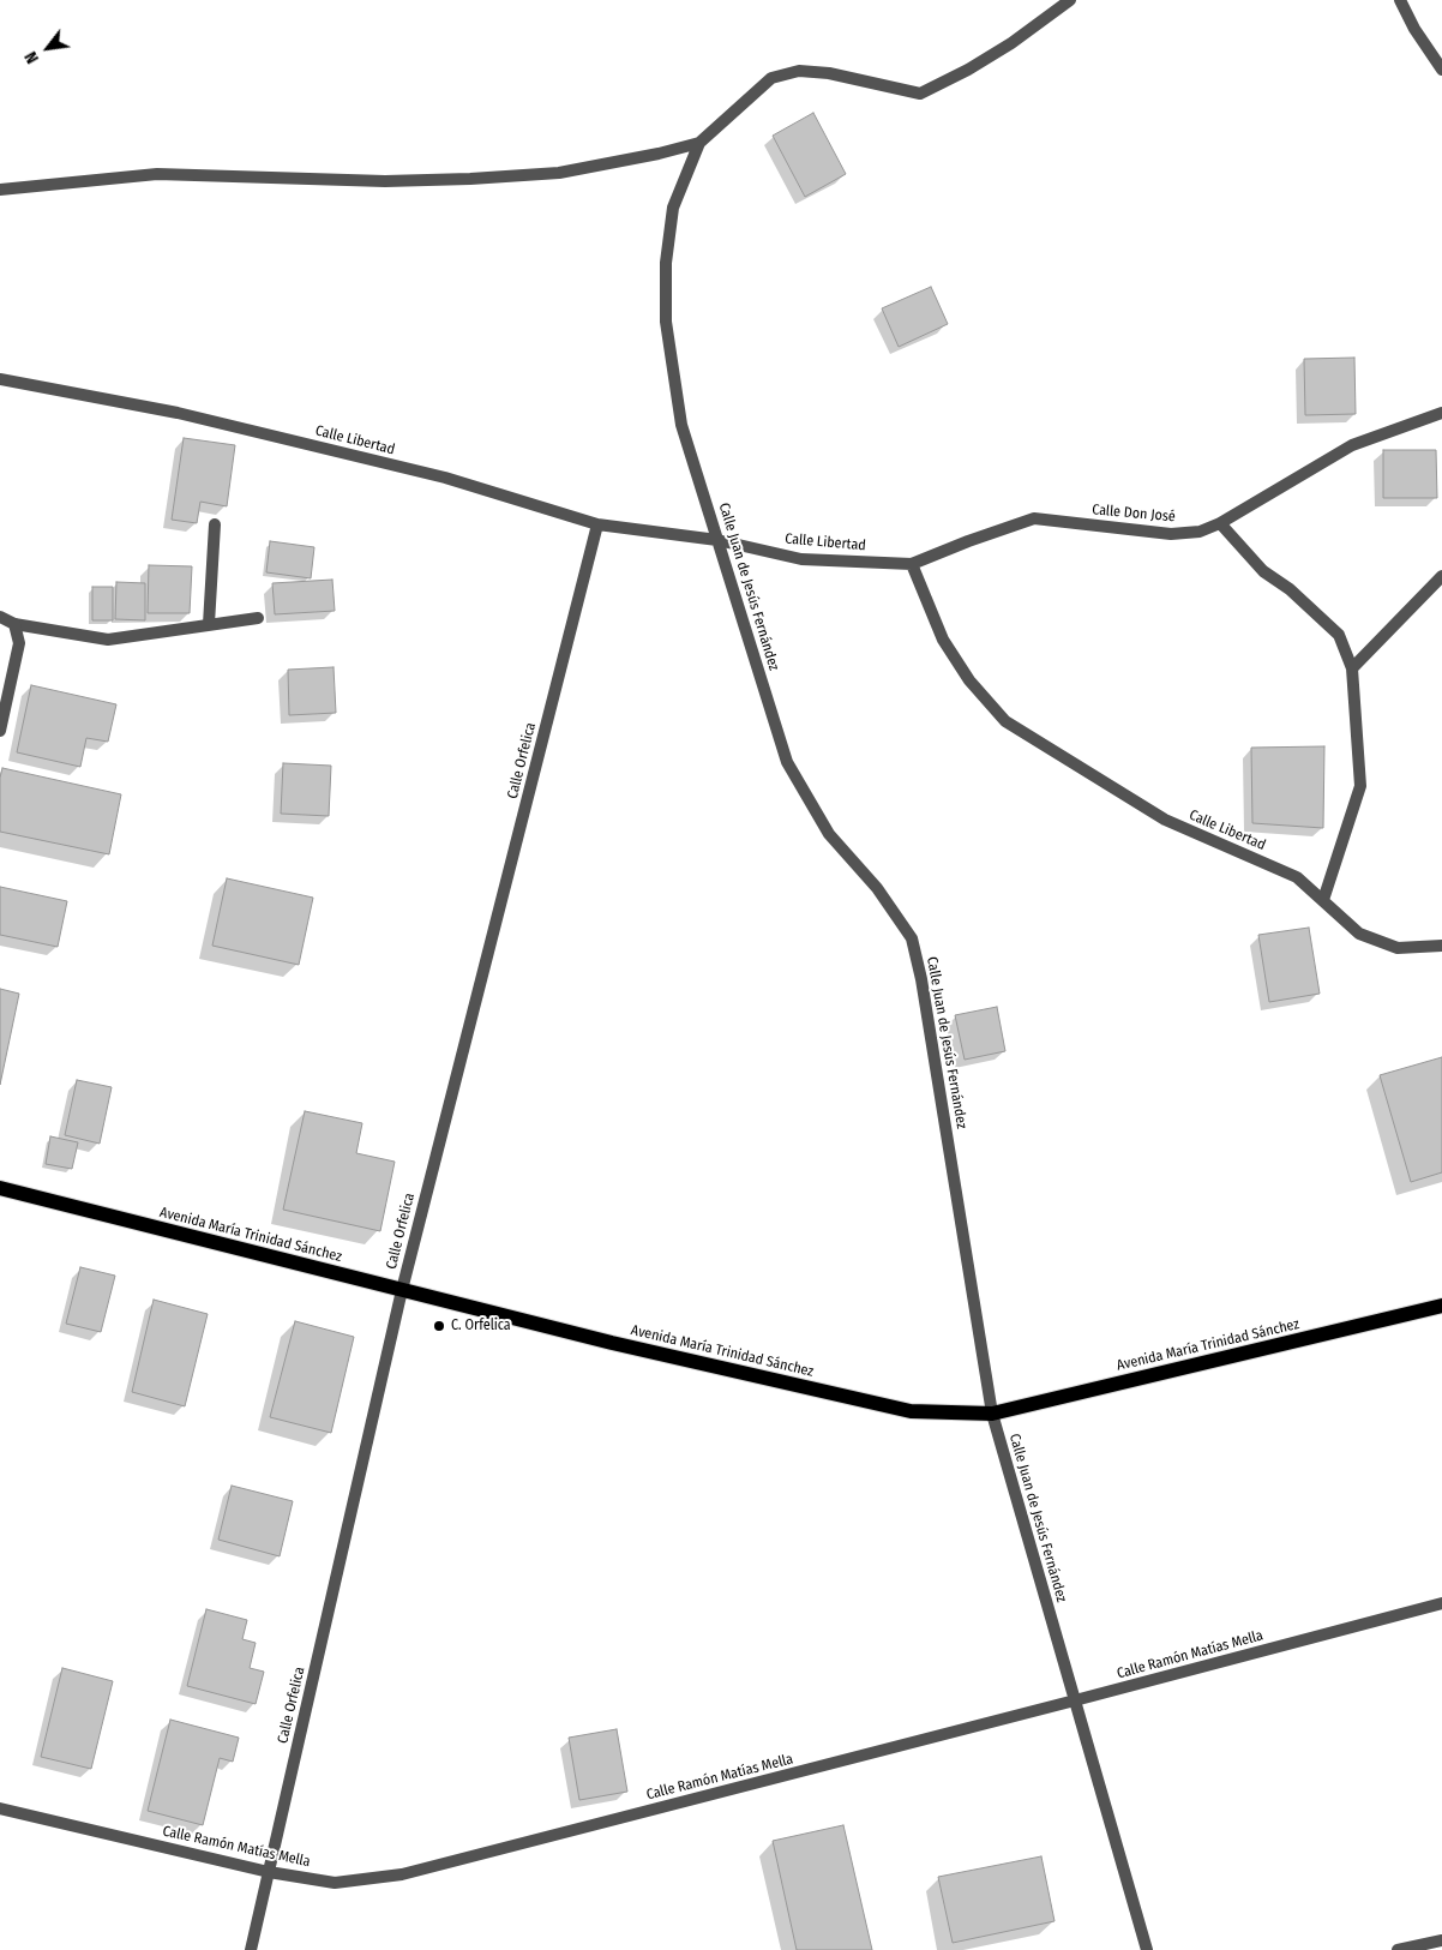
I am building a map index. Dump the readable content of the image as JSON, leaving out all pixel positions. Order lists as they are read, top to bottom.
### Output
{
  "streets": {
    "main road": ["Avenida María Trinidad Sánchez"],
    "street": [
      "Calle Libertad",
      "Calle Don José",
      "Calle Juan de Jesús Fernández",
      "Calle Orfelica",
      "Calle Ramón Matías Mella"
    ]
  },
  "crossings": [
    ["Calle Libertad", "Calle Don José"],
    ["Calle Libertad", "Calle Juan de Jesús Fernández"],
    ["Calle Libertad", "Calle Orfelica"],
    ["Calle Juan de Jesús Fernández", "Avenida María Trinidad Sánchez"],
    ["Calle Juan de Jesús Fernández", "Calle Ramón Matías Mella"],
    ["Calle Orfelica", "Avenida María Trinidad Sánchez"],
    ["Calle Orfelica", "Calle Ramón Matías Mella"]
  ],
  "places": ["C. Orfelica"],
  "north": "bottom left"
}
